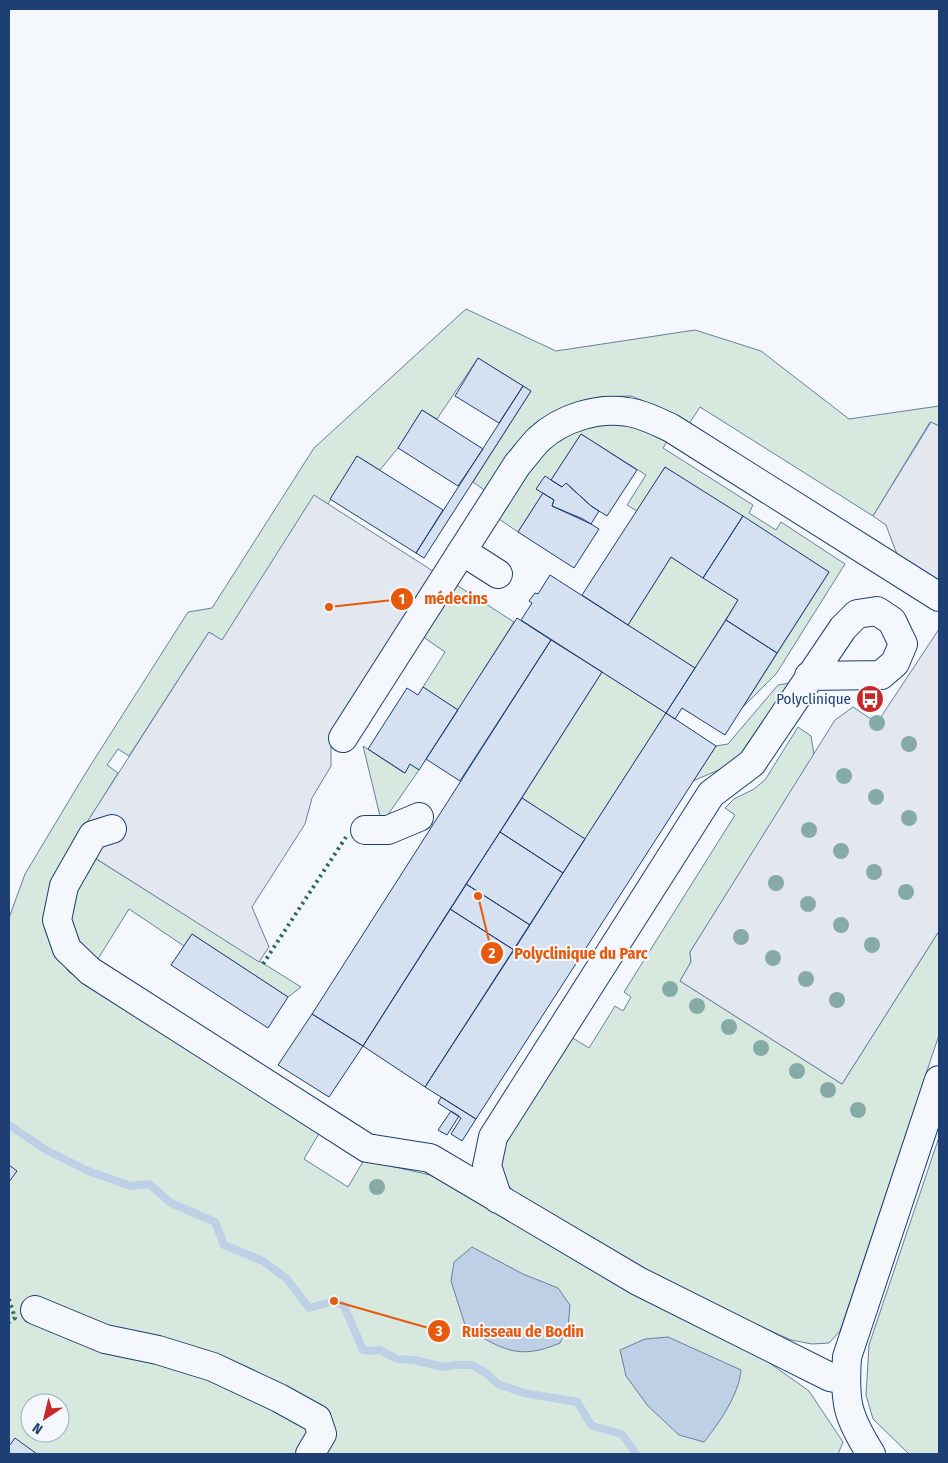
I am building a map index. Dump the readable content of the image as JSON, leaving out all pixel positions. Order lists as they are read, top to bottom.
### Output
{
  "places": {
    "other": ["médecins", "Polyclinique du Parc", "Ruisseau de Bodin"],
    "bus stop": ["Polyclinique"]
  },
  "north": "bottom left"
}
